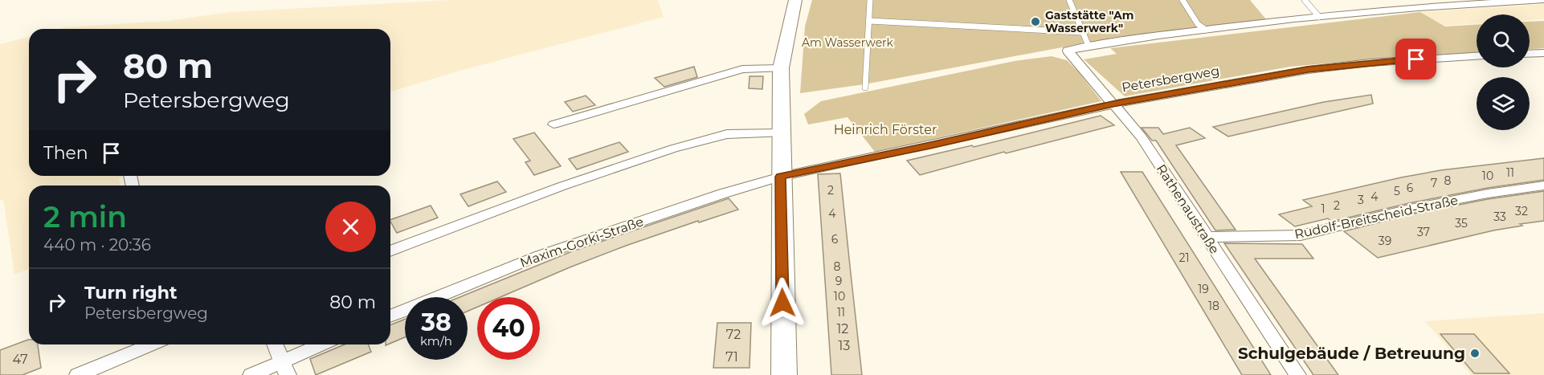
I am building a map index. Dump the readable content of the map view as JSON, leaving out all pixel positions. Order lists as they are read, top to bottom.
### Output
{
  "streets": {
    "street": [
      "Petersbergweg",
      "Rathenaustraße",
      "Rudolf-Breitscheid-Straße",
      "Maxim-Gorki-Straße"
    ]
  },
  "crossings": [
    ["Petersbergweg", "Rathenaustraße"],
    ["Petersbergweg", "Maxim-Gorki-Straße"],
    ["Rathenaustraße", "Rudolf-Breitscheid-Straße"]
  ],
  "parks": ["Am Wasserwerk", "Heinrich Förster"],
  "places": ["Gaststätte \"Am Wasserwerk\"", "Schulgebäude / Betreuung"],
  "house_numbers": [
    "11",
    "10",
    "8",
    "7",
    "6",
    "2",
    "5",
    "4",
    "3",
    "2",
    "1",
    "32",
    "4",
    "33",
    "35",
    "37",
    "6",
    "39",
    "21",
    "8",
    "9",
    "19",
    "10",
    "18",
    "11",
    "12",
    "72",
    "13",
    "71",
    "47"
  ],
  "page": {
    "turn": ["80 m", "Petersbergweg"],
    "then": "Then",
    "heading": ["2 min", "440 m · 20:36"],
    "list": [
      {
        "name": "Turn right",
        "note": "Petersbergweg",
        "value": "80 m"
      }
    ],
    "speed": "38 km/h",
    "limit": "40"
  }
}
